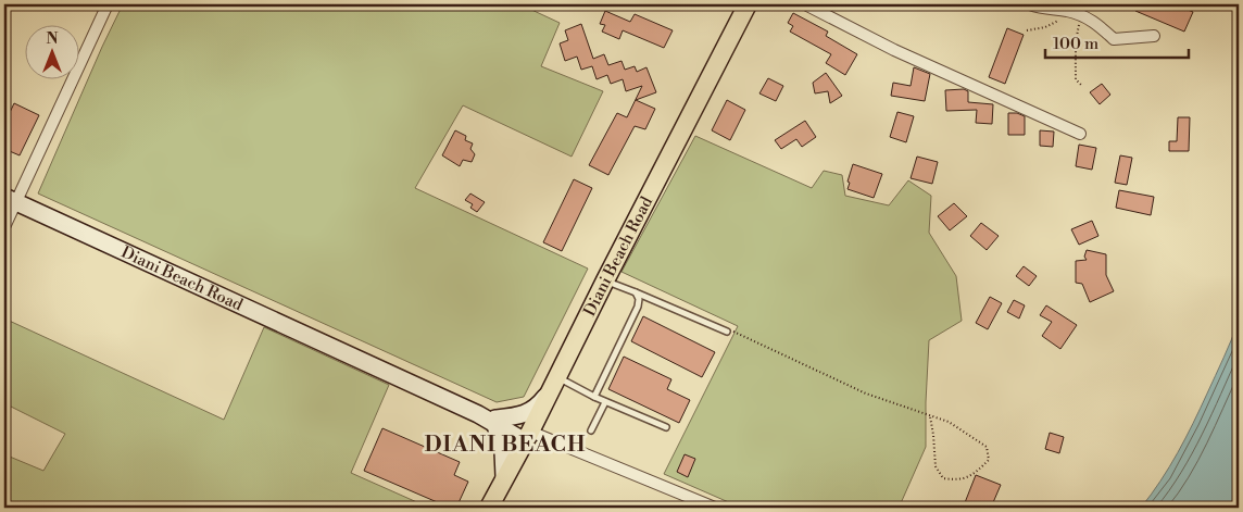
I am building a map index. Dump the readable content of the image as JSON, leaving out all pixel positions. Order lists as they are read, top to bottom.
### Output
{
  "streets": {
    "main road": ["Diani Beach Road"]
  },
  "districts": ["DIANI BEACH"],
  "scale_bar": "100 m",
  "north": "top"
}
